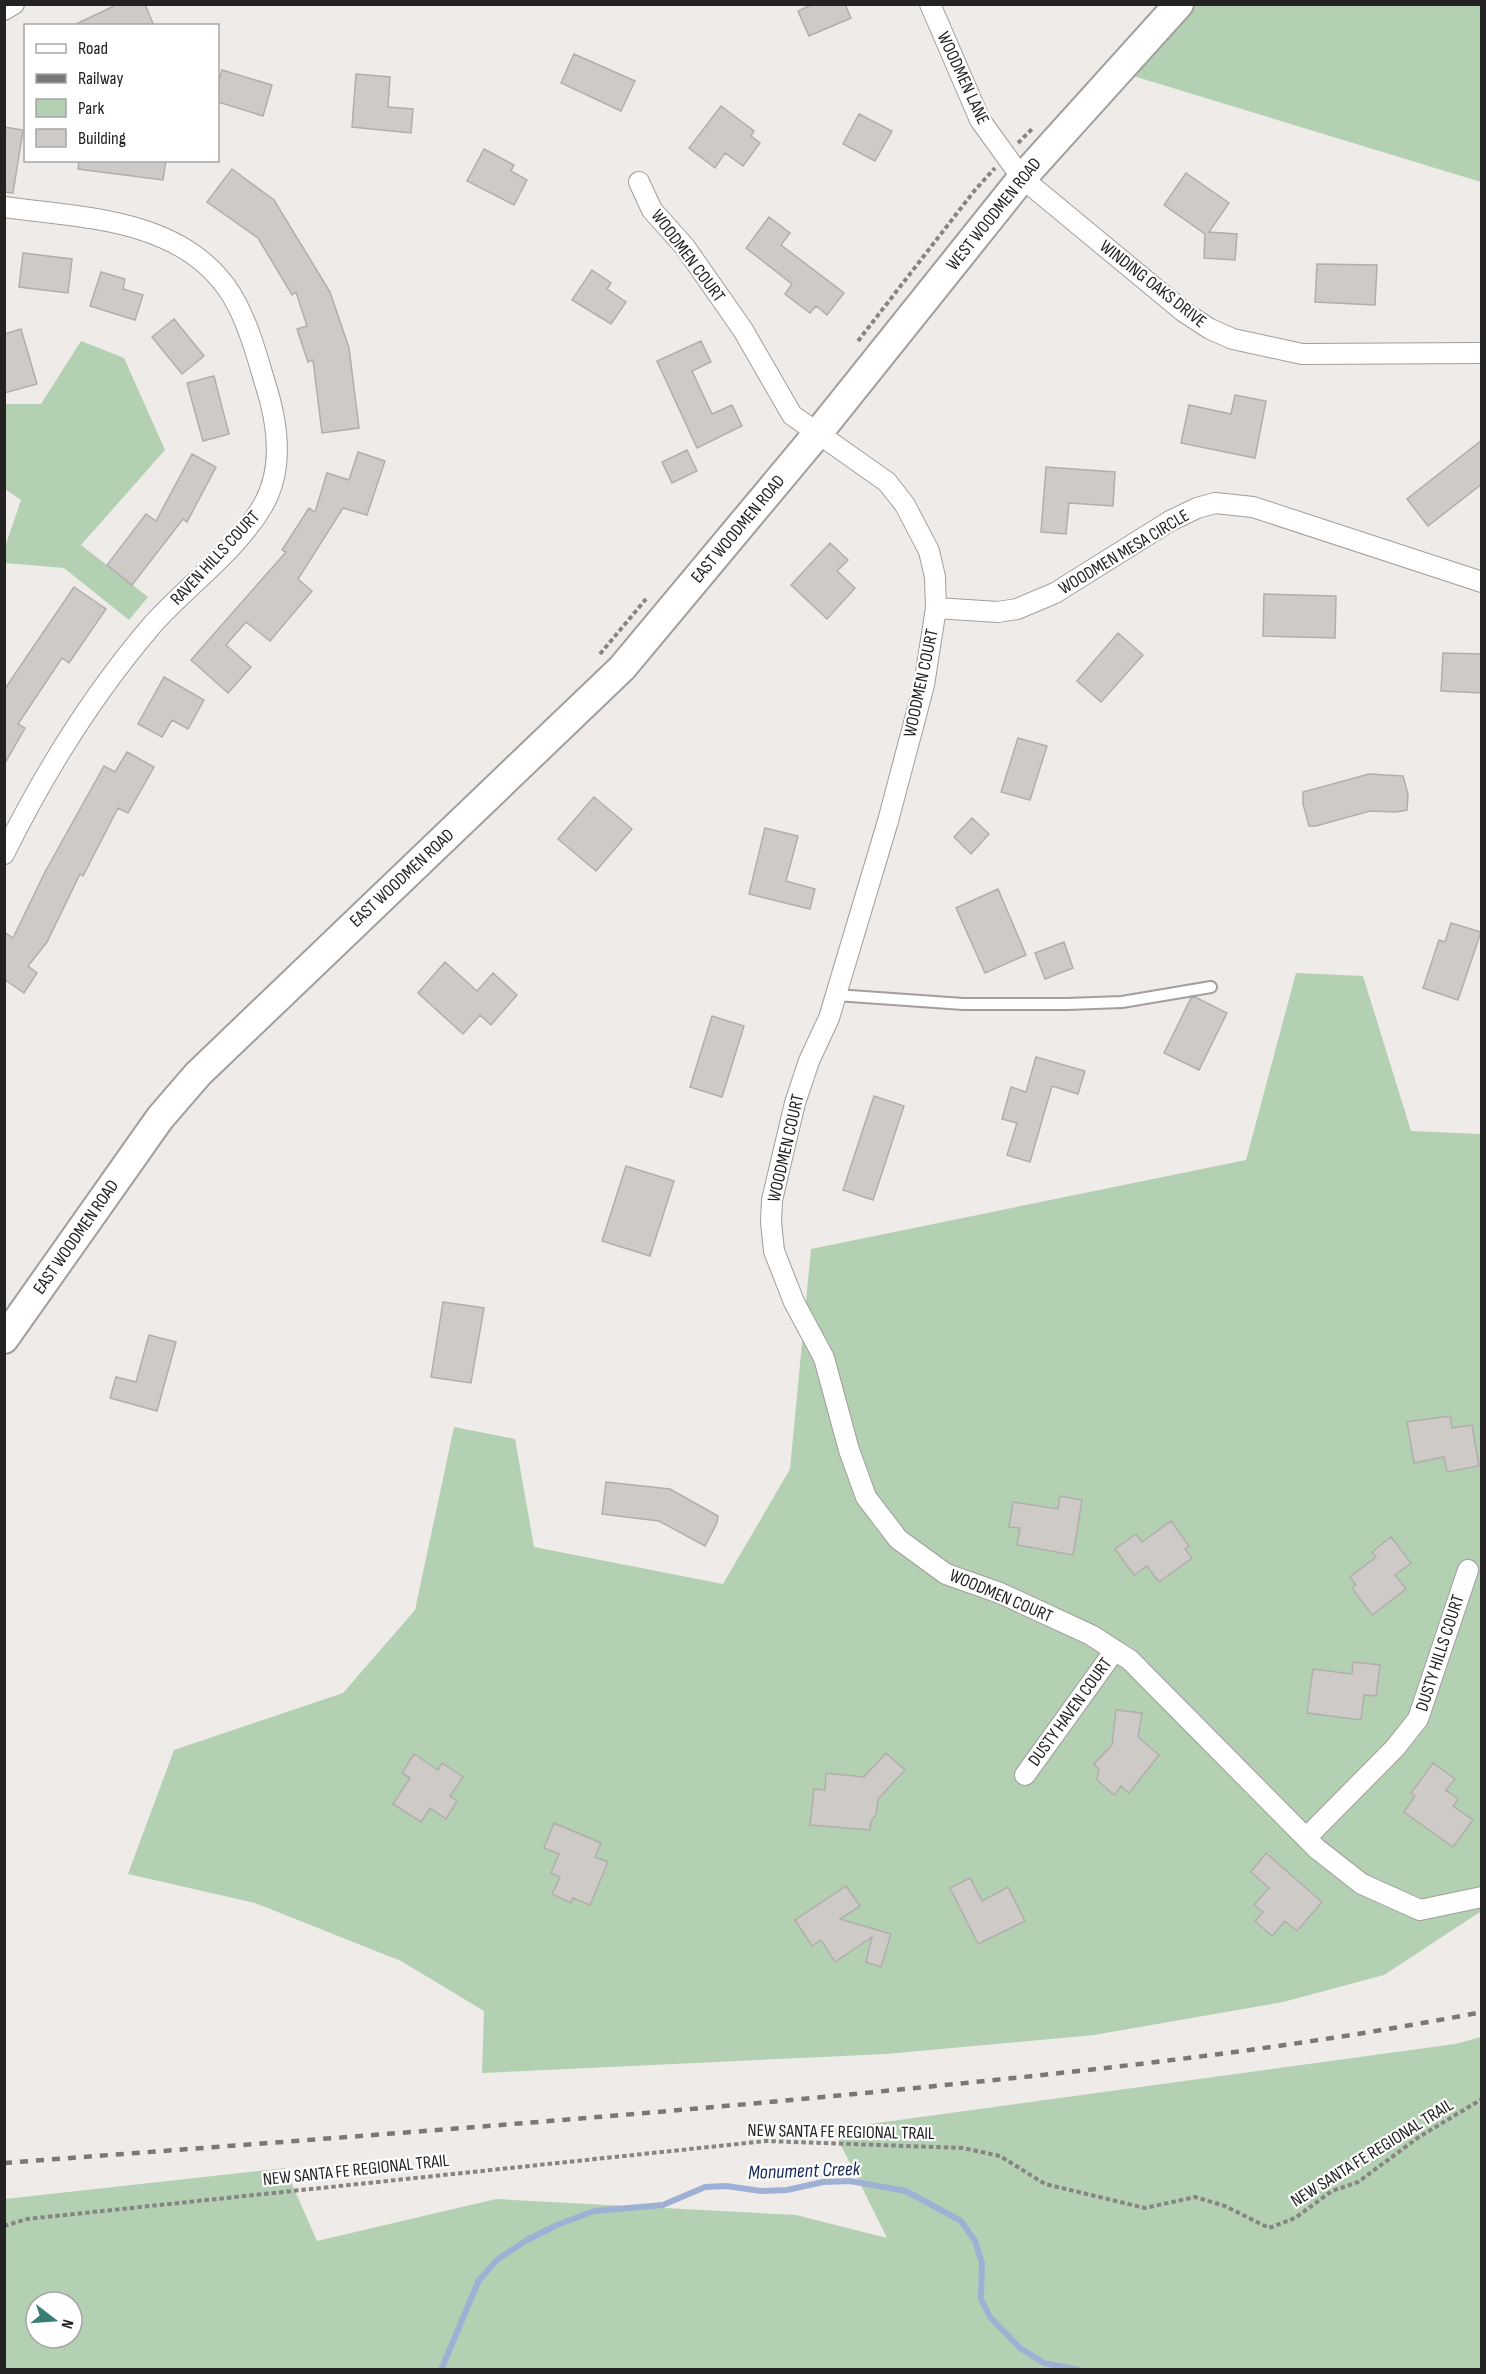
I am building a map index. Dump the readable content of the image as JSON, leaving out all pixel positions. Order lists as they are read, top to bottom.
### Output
{
  "streets": {
    "main road": ["WEST WOODMEN ROAD", "EAST WOODMEN ROAD"],
    "street": [
      "WOODMEN LANE",
      "WOODMEN COURT",
      "WINDING OAKS DRIVE",
      "WOODMEN MESA CIRCLE",
      "RAVEN HILLS COURT",
      "DUSTY HILLS COURT",
      "DUSTY HAVEN COURT"
    ],
    "path": ["NEW SANTA FE REGIONAL TRAIL"]
  },
  "crossings": [
    ["WOODMEN LANE", "WEST WOODMEN ROAD"],
    ["WOODMEN LANE", "WINDING OAKS DRIVE"],
    ["WEST WOODMEN ROAD", "WOODMEN COURT"],
    ["WEST WOODMEN ROAD", "WINDING OAKS DRIVE"],
    ["WEST WOODMEN ROAD", "EAST WOODMEN ROAD"],
    ["WOODMEN COURT", "EAST WOODMEN ROAD"],
    ["WOODMEN COURT", "WOODMEN MESA CIRCLE"],
    ["WOODMEN COURT", "DUSTY HILLS COURT"],
    ["WOODMEN COURT", "DUSTY HAVEN COURT"]
  ],
  "water": ["Monument Creek"],
  "legend": [
    "Road",
    "Railway",
    "Park",
    "Building"
  ],
  "north": "right"
}
